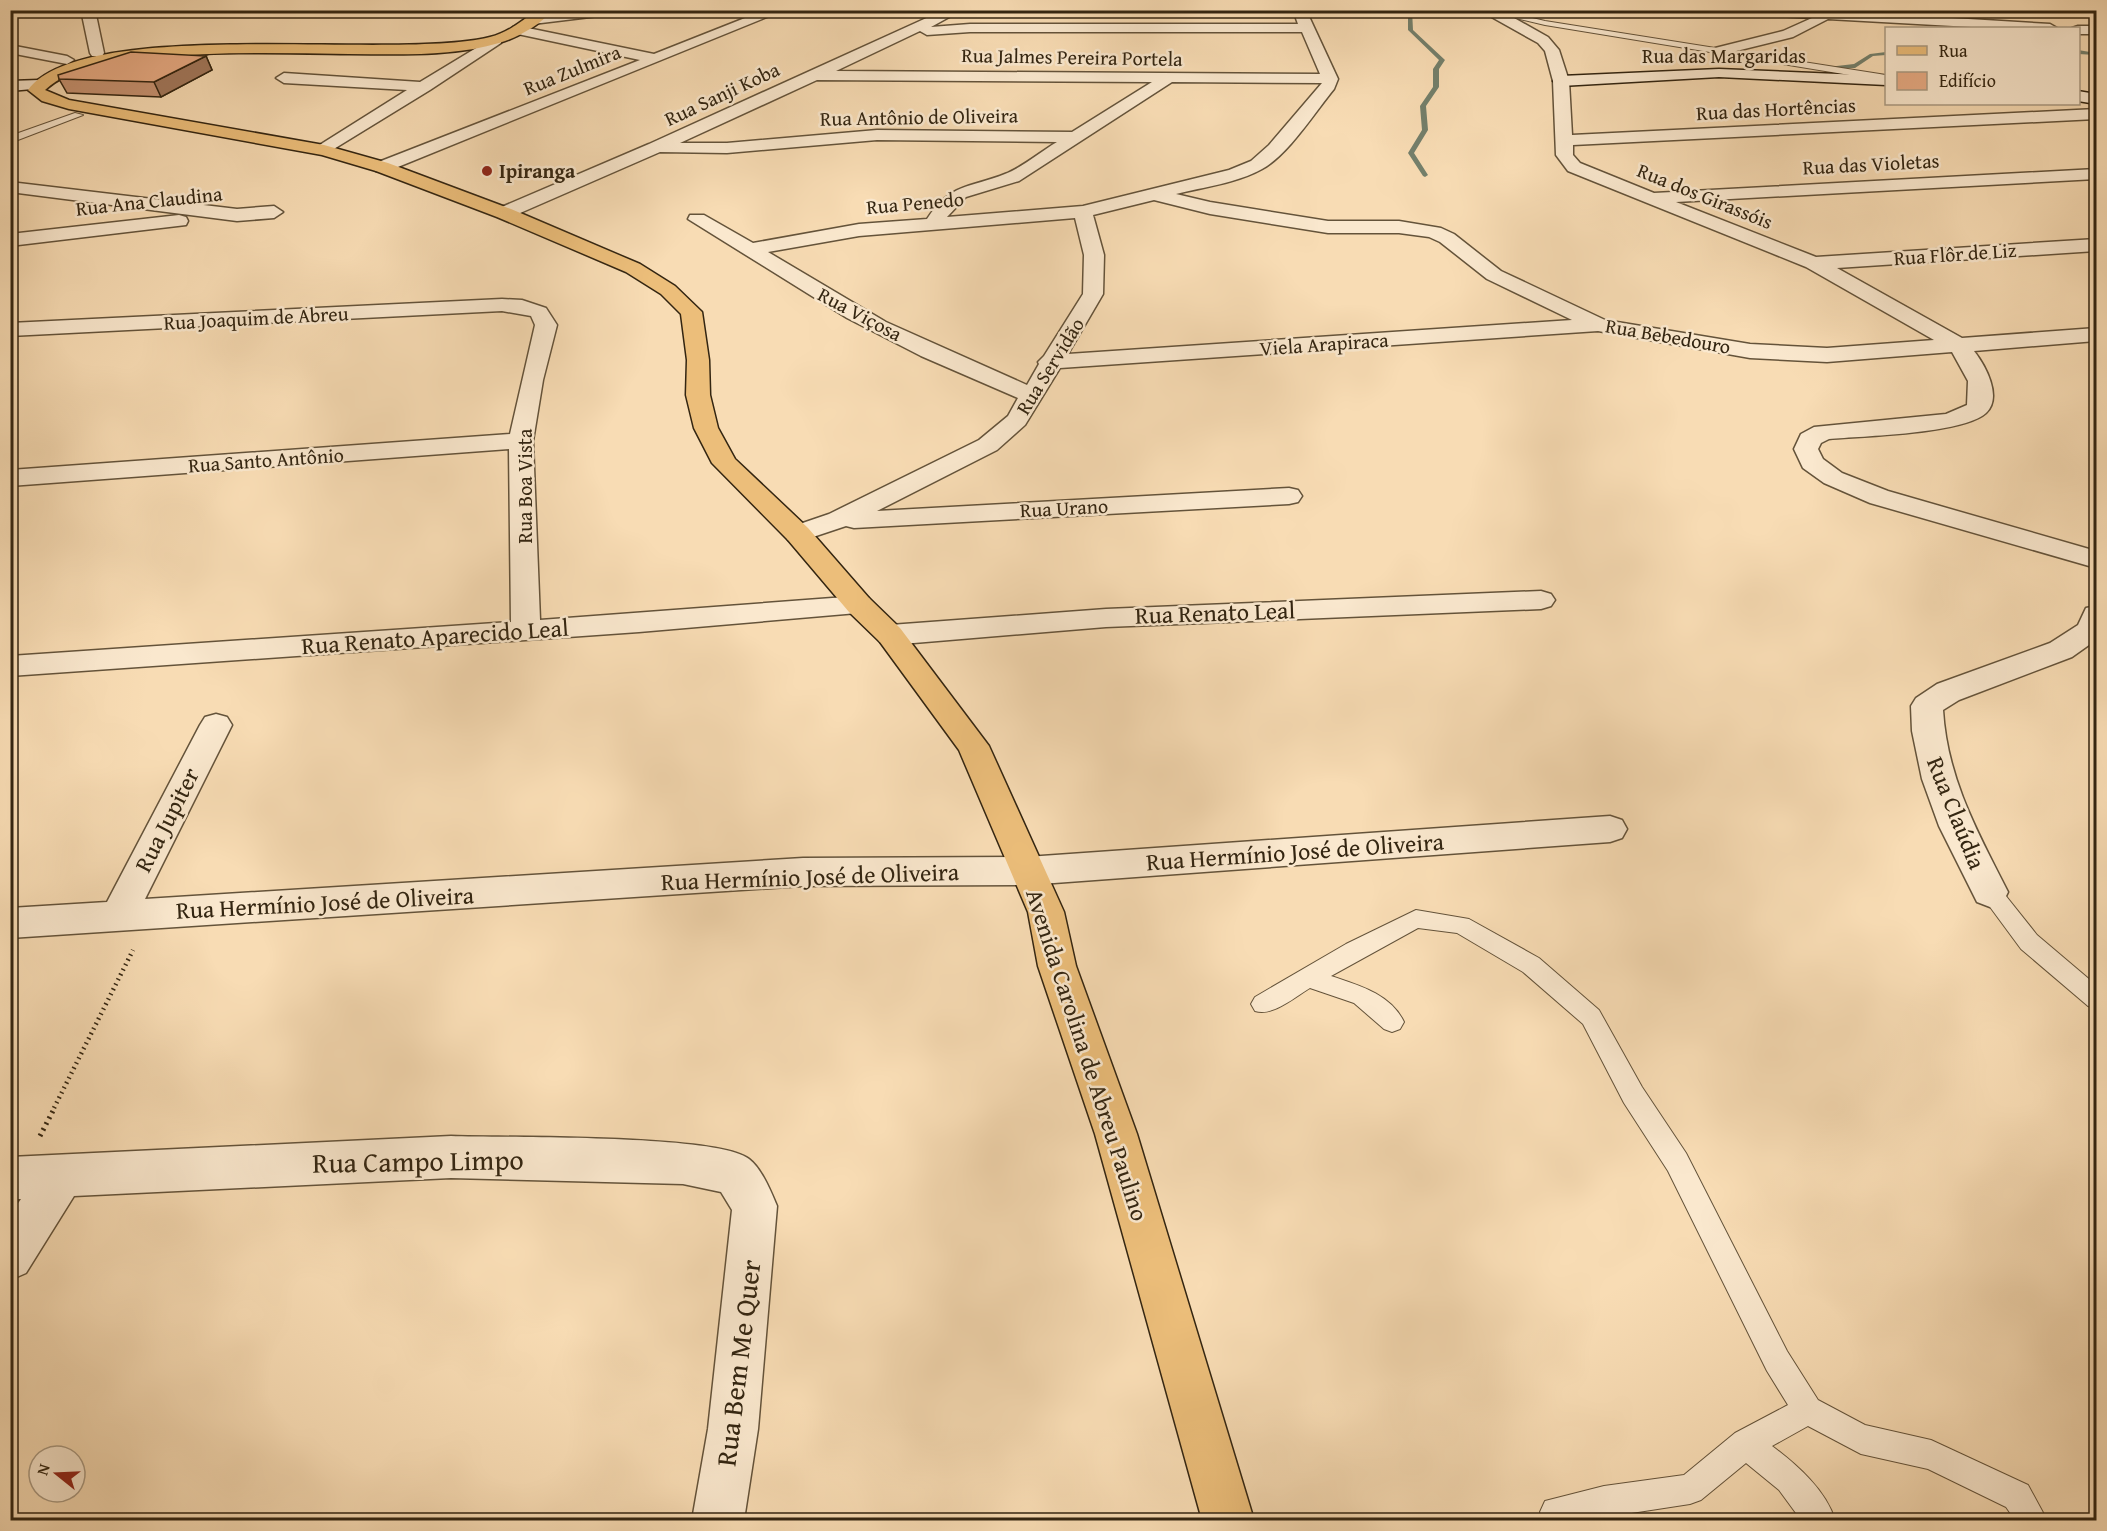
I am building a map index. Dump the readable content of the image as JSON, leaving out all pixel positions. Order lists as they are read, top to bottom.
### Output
{
  "streets": {
    "main road": ["Avenida Carolina de Abreu Paulino"],
    "street": [
      "Rua das Margaridas",
      "Rua Jalmes Pereira Portela",
      "Rua Zulmira",
      "Rua Sanji Koba",
      "Rua das Hortências",
      "Rua Antônio de Oliveira",
      "Rua das Violetas",
      "Rua dos Girassóis",
      "Rua Ana Claudina",
      "Rua Penedo",
      "Rua Flôr de Liz",
      "Rua Viçosa",
      "Rua Joaquim de Abreu",
      "Rua Bebedouro",
      "Viela Arapiraca",
      "Rua Servidão",
      "Rua Santo Antônio",
      "Rua Boa Vista",
      "Rua Urano",
      "Rua Renato Leal",
      "Rua Renato Aparecido Leal",
      "Rua Claúdia",
      "Rua Jupiter",
      "Rua Hermínio José de Oliveira",
      "Rua Campo Limpo",
      "Rua Bem Me Quer"
    ]
  },
  "crossings": [
    ["Rua das Margaridas", "Rua dos Girassóis"],
    ["Rua Jalmes Pereira Portela", "Rua Sanji Koba"],
    ["Rua Jalmes Pereira Portela", "Rua Penedo"],
    ["Rua Zulmira", "Avenida Carolina de Abreu Paulino"],
    ["Rua Sanji Koba", "Rua Antônio de Oliveira"],
    ["Rua Sanji Koba", "Avenida Carolina de Abreu Paulino"],
    ["Rua das Hortências", "Rua dos Girassóis"],
    ["Rua das Violetas", "Rua dos Girassóis"],
    ["Rua dos Girassóis", "Rua Flôr de Liz"],
    ["Rua dos Girassóis", "Rua Bebedouro"],
    ["Rua Penedo", "Rua Viçosa"],
    ["Rua Penedo", "Rua Bebedouro"],
    ["Rua Penedo", "Rua Servidão"],
    ["Rua Viçosa", "Rua Servidão"],
    ["Rua Joaquim de Abreu", "Rua Boa Vista"],
    ["Rua Bebedouro", "Viela Arapiraca"],
    ["Viela Arapiraca", "Rua Servidão"],
    ["Rua Servidão", "Rua Urano"],
    ["Rua Servidão", "Avenida Carolina de Abreu Paulino"],
    ["Rua Santo Antônio", "Rua Boa Vista"],
    ["Rua Boa Vista", "Rua Renato Aparecido Leal"],
    ["Rua Renato Leal", "Avenida Carolina de Abreu Paulino"],
    ["Rua Renato Aparecido Leal", "Avenida Carolina de Abreu Paulino"],
    ["Rua Jupiter", "Rua Hermínio José de Oliveira"],
    ["Rua Hermínio José de Oliveira", "Avenida Carolina de Abreu Paulino"],
    ["Rua Campo Limpo", "Rua Bem Me Quer"]
  ],
  "places": ["Ipiranga"],
  "legend": ["Rua", "Edifício"],
  "north": "left"
}
